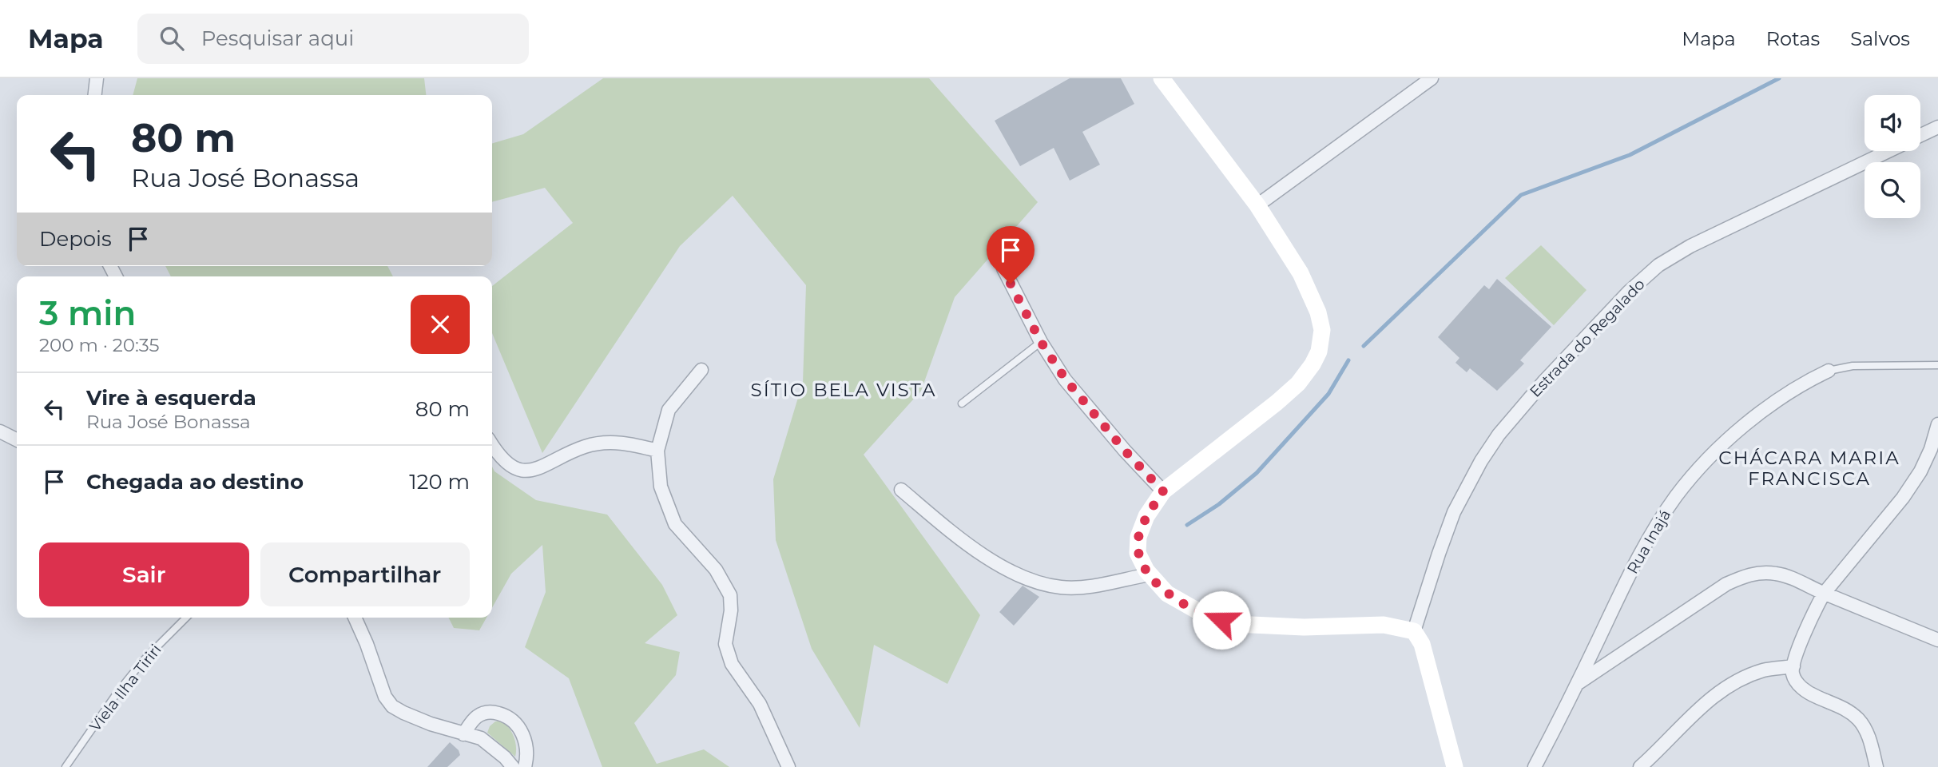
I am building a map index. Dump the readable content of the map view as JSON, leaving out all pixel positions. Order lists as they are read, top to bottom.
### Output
{
  "streets": {
    "street": ["Estrada do Regalado", "Rua Inajá"],
    "lane": ["Viela Ilha Tiriri"]
  },
  "districts": ["SÍTIO BELA VISTA", "CHÁCARA MARIA FRANCISCA"],
  "page": {
    "header": "Mapa",
    "search": "Pesquisar aqui",
    "nav": ["Mapa", "Rotas", "Salvos"],
    "turn": ["80 m", "Rua José Bonassa"],
    "then": "Depois",
    "heading": ["3 min", "200 m · 20:35"],
    "list": [
      {
        "name": "Vire à esquerda",
        "note": "Rua José Bonassa",
        "value": "80 m"
      },
      {
        "name": "Chegada ao destino",
        "value": "120 m"
      }
    ],
    "buttons": ["Sair", "Compartilhar"]
  }
}
